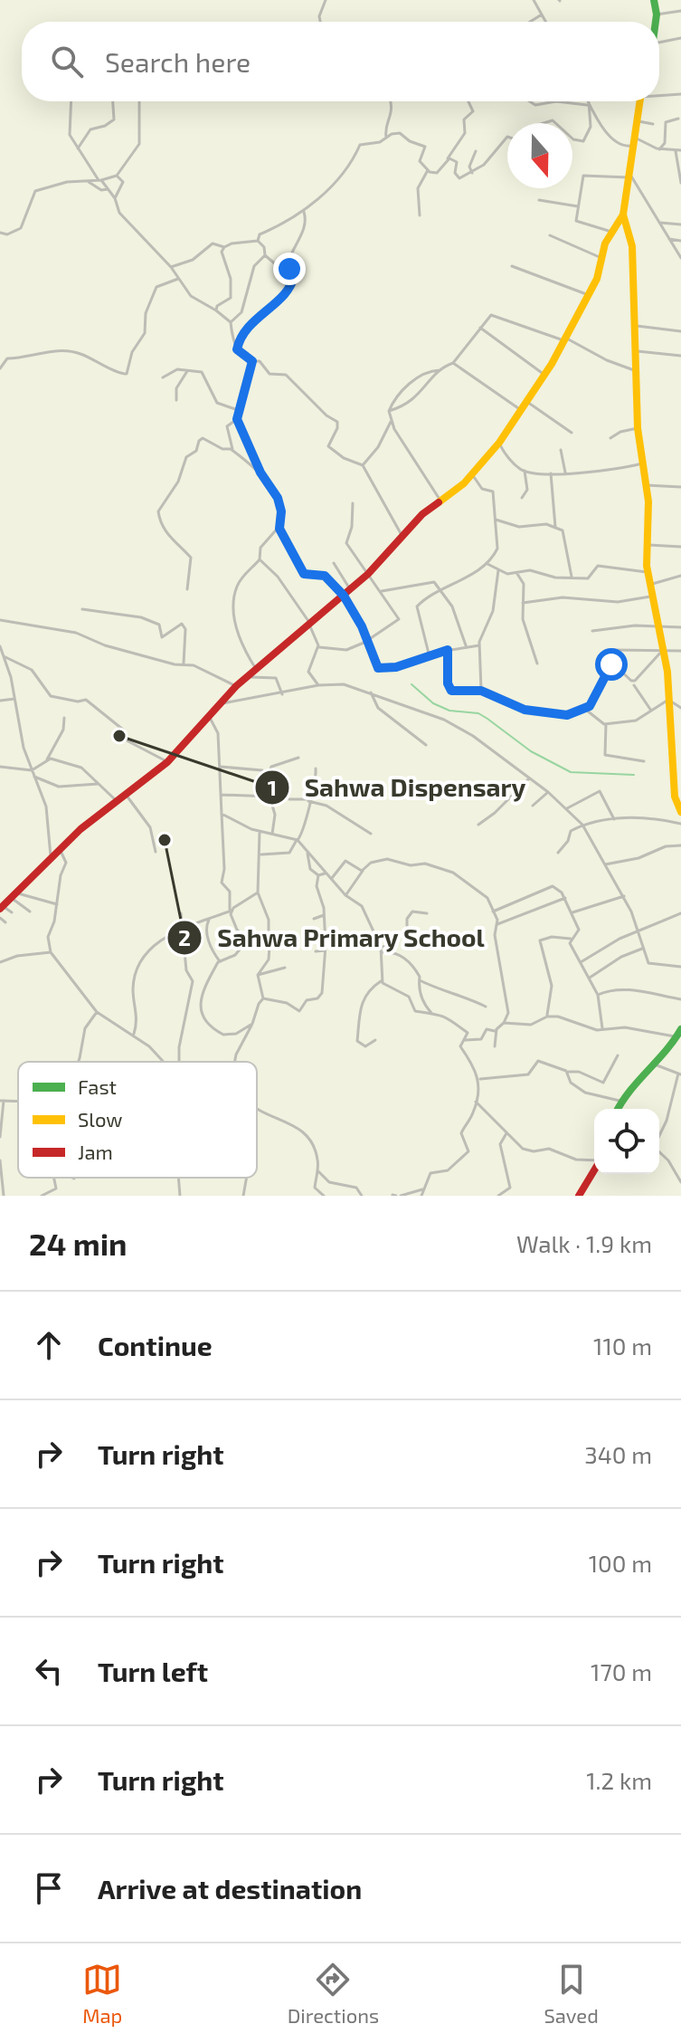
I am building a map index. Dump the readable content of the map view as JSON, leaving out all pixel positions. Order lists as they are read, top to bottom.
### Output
{
  "places": ["Sahwa Dispensary", "Sahwa Primary School"],
  "legend": ["Fast", "Slow", "Jam"],
  "north": "bottom",
  "page": {
    "search": "Search here",
    "heading": ["24 min", "Walk · 1.9 km"],
    "list": [
      ["Continue", "110 m"],
      ["Turn right", "340 m"],
      ["Turn right", "100 m"],
      ["Turn left", "170 m"],
      ["Turn right", "1.2 km"],
      "Arrive at destination"
    ],
    "nav": ["Map", "Directions", "Saved"]
  }
}
